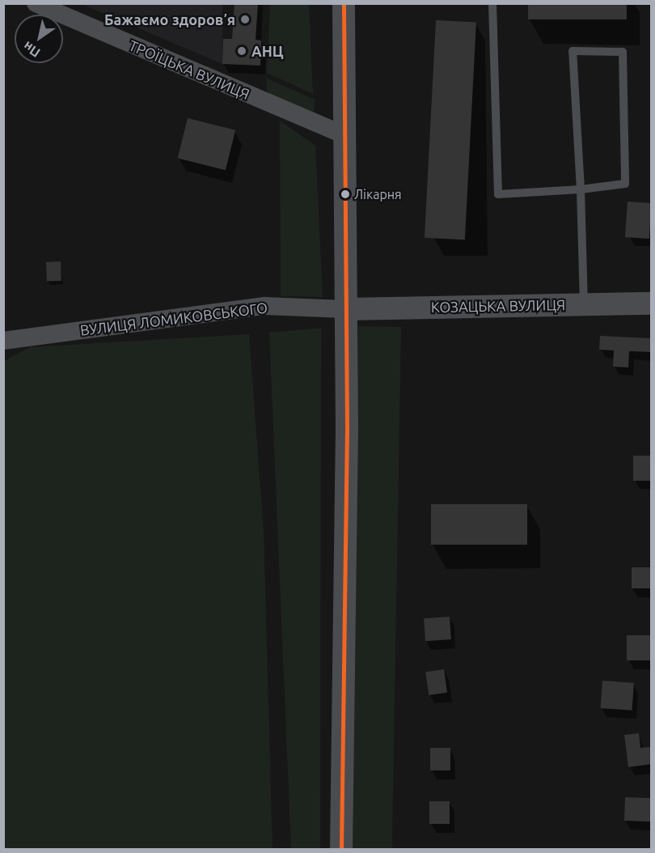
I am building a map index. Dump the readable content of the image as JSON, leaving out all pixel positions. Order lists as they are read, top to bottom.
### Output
{
  "streets": {
    "street": ["ТРОЇЦЬКА ВУЛИЦЯ", "КОЗАЦЬКА ВУЛИЦЯ", "ВУЛИЦЯ ЛОМИКОВСЬКОГО"]
  },
  "crossings": [
    ["КОЗАЦЬКА ВУЛИЦЯ", "ВУЛИЦЯ ЛОМИКОВСЬКОГО"]
  ],
  "places": ["Бажаємо здоровʼя", "АНЦ", "Лікарня"],
  "north": "bottom left"
}
